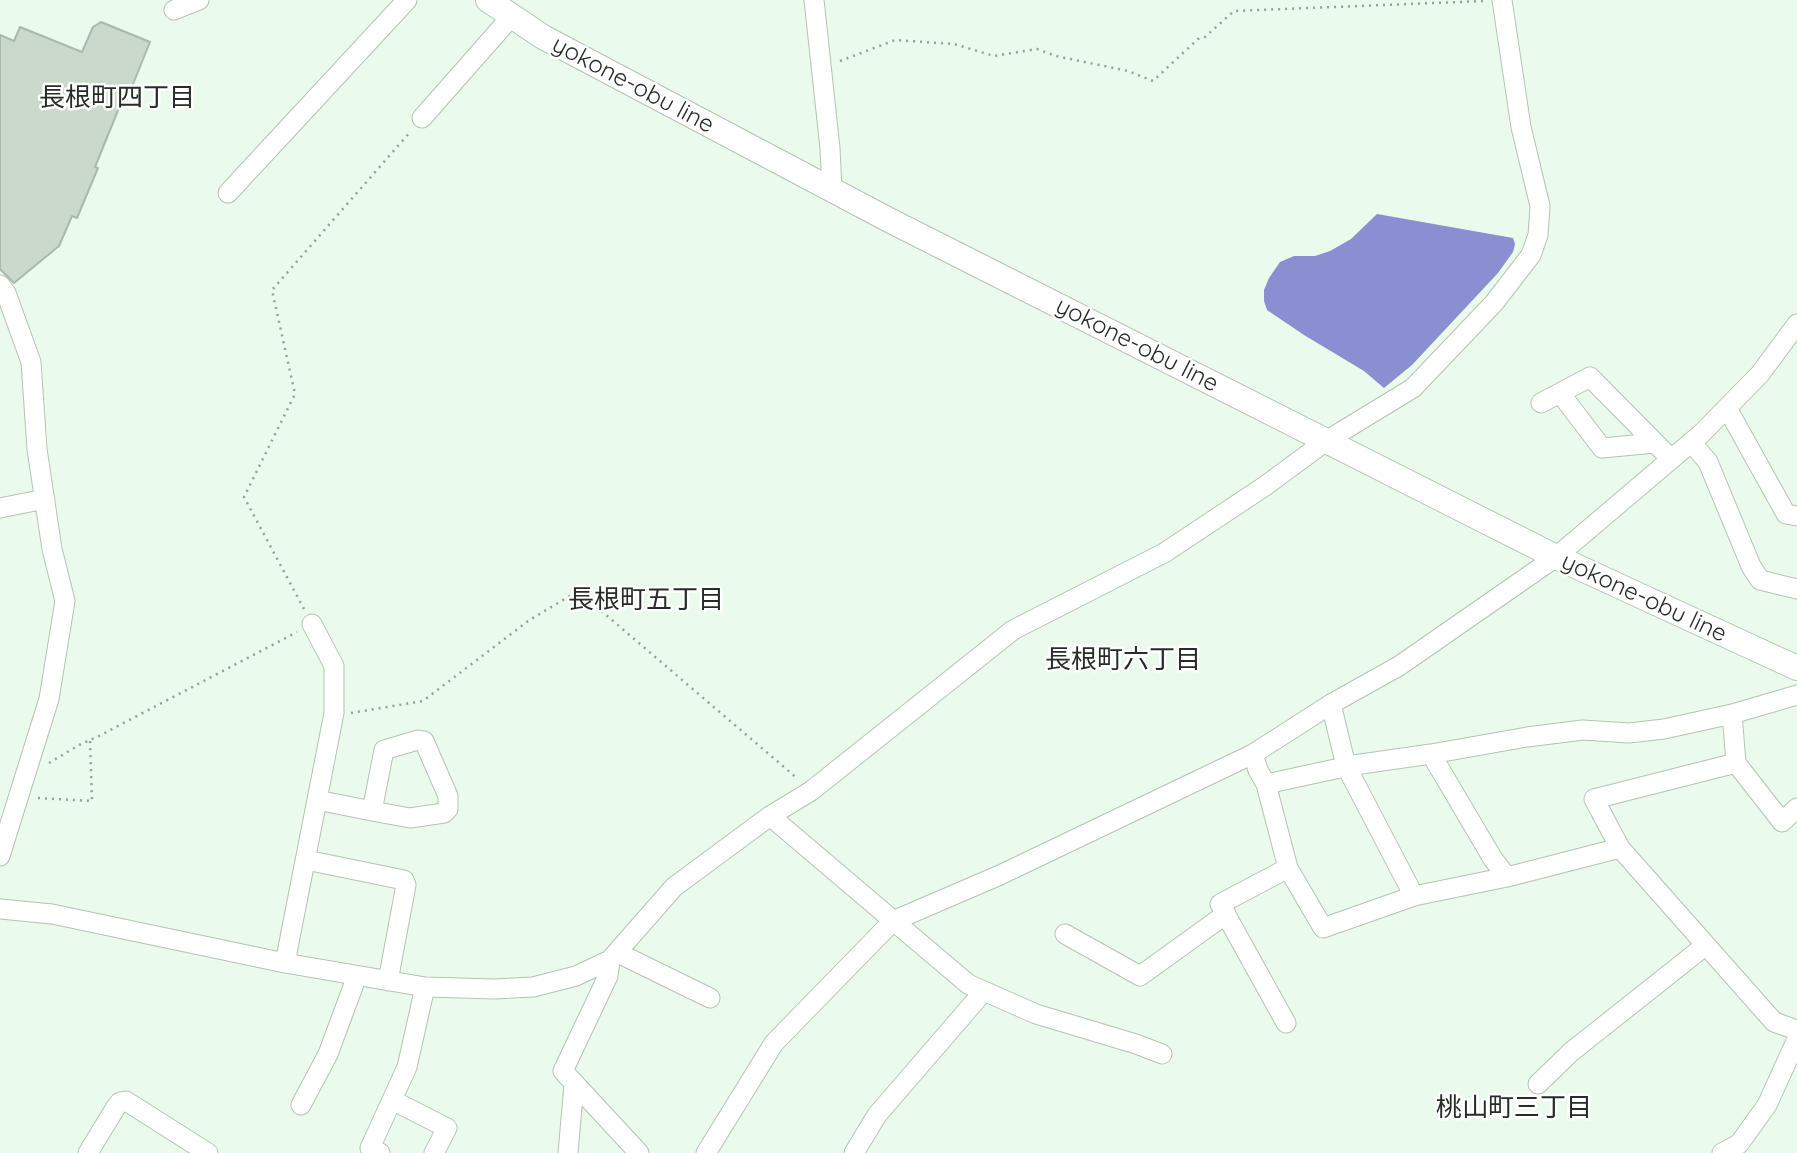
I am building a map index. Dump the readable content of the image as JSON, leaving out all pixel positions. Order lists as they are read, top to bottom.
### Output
{
  "streets": {
    "main road": ["yokone-obu line"]
  },
  "districts": [
    "長根町四丁目",
    "長根町五丁目",
    "長根町六丁目",
    "桃山町三丁目"
  ]
}
